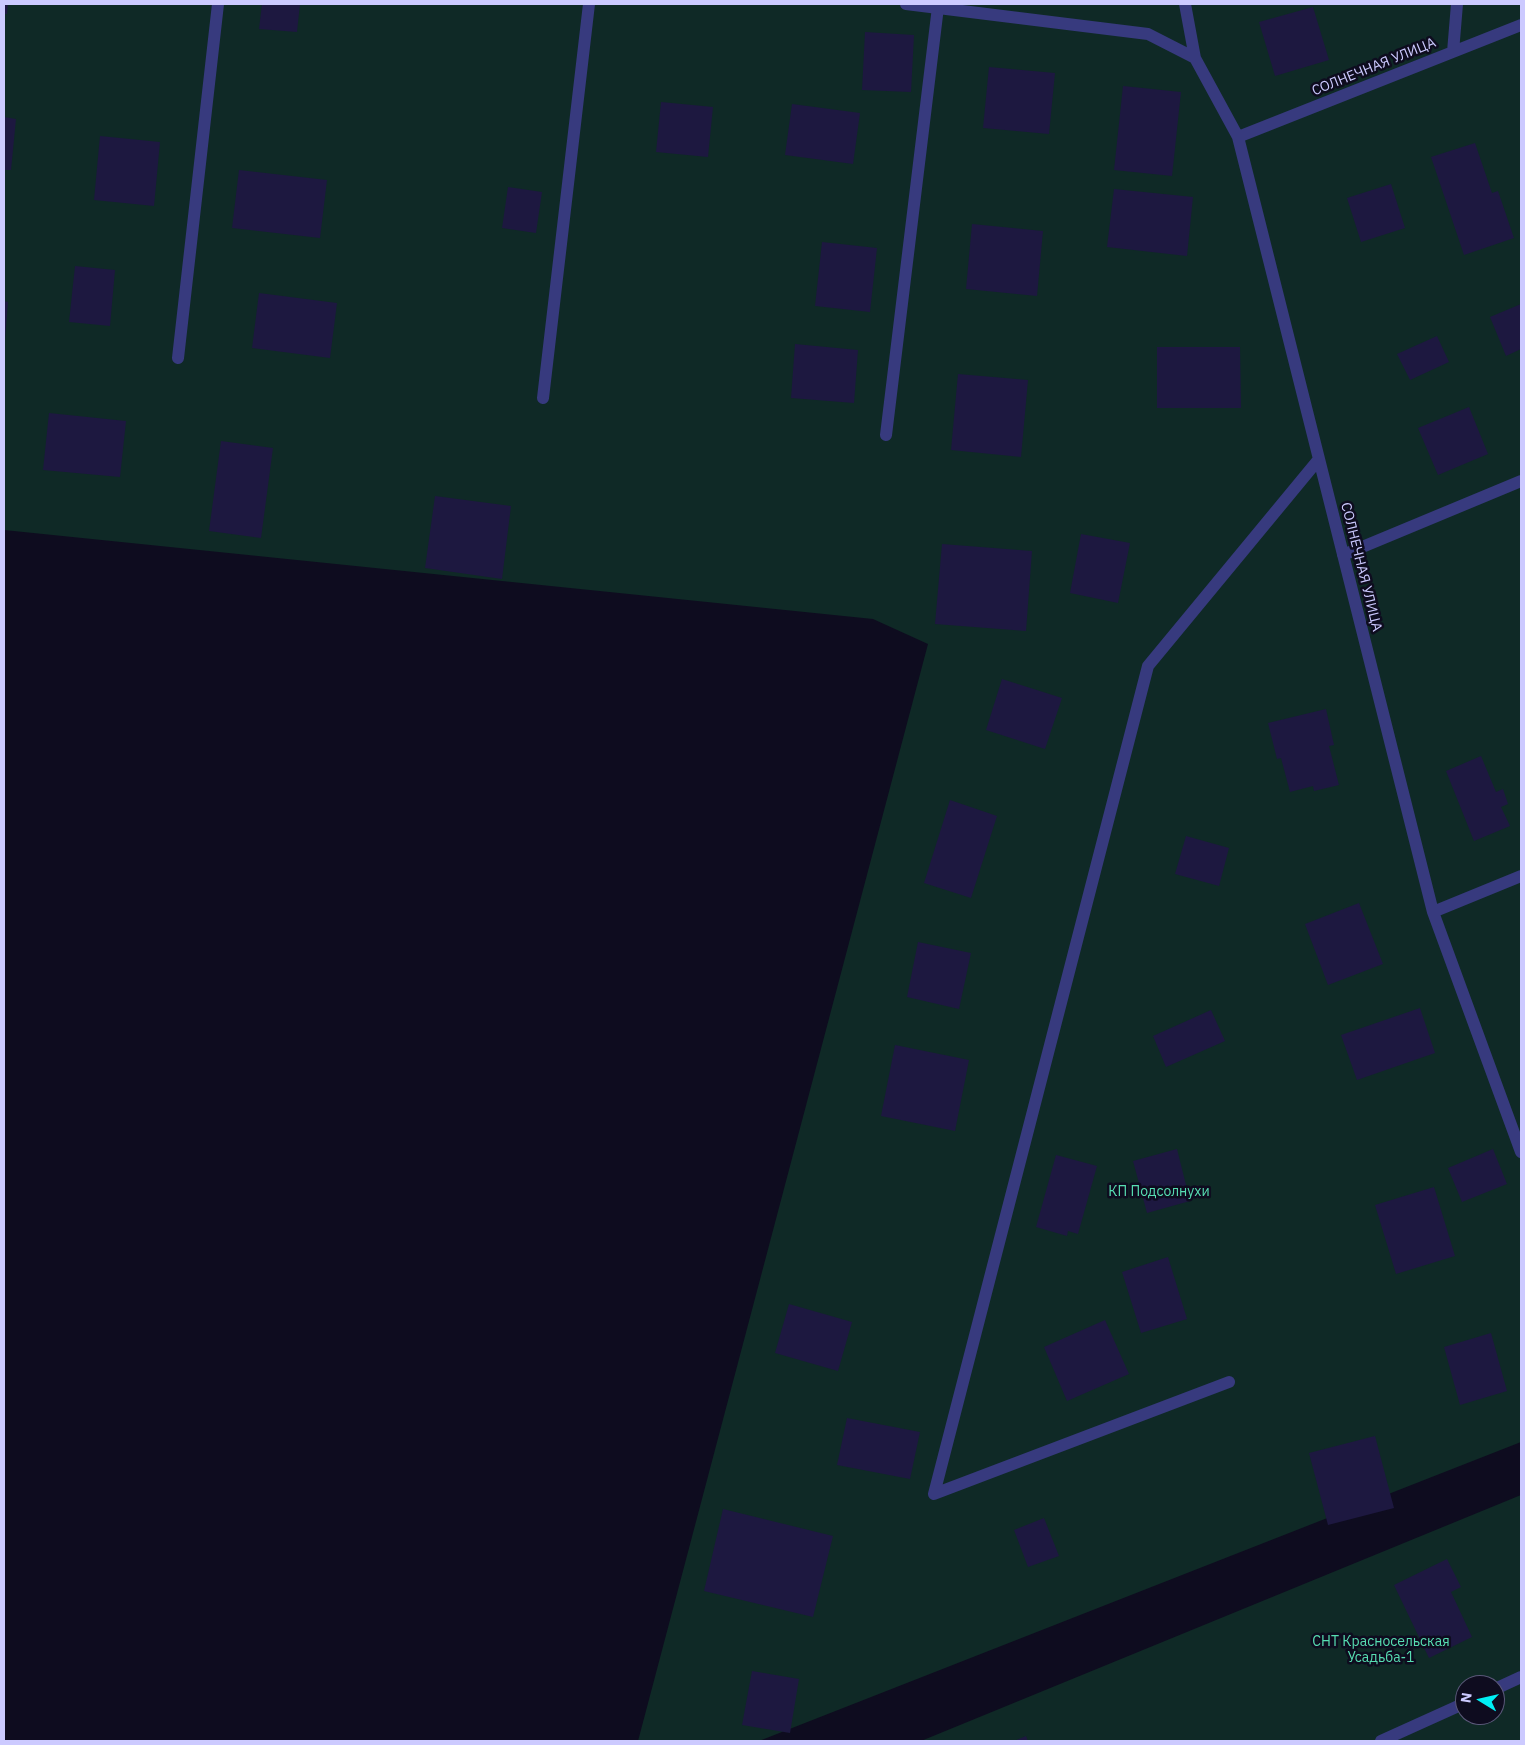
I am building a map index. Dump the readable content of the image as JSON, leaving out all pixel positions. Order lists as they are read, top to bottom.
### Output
{
  "streets": {
    "street": ["СОЛНЕЧНАЯ УЛИЦА"]
  },
  "parks": ["КП Подсолнухи", "СНТ Красносельская Усадьба-1"],
  "north": "left"
}
